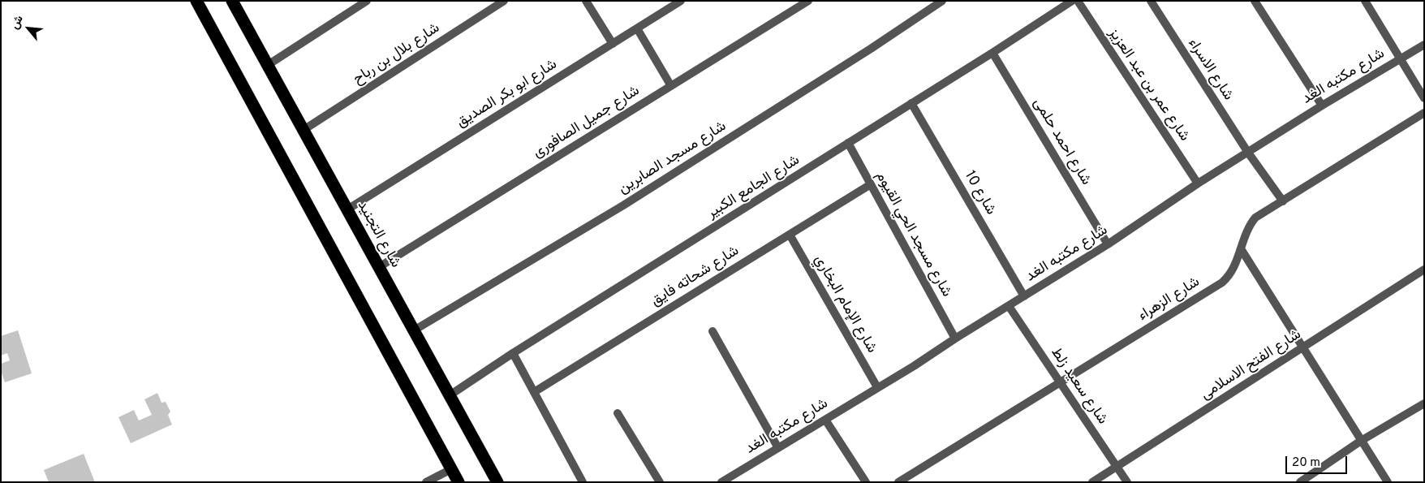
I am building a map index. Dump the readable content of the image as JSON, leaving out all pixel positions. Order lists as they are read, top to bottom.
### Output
{
  "streets": {
    "highway": ["شارع التجنيد"],
    "street": [
      "شارع بلال بن رباح",
      "شارع الاسراء",
      "شارع مكتبه الغد",
      "شارع عمر بن عبد العزيز",
      "شارع ابو بكر الصديق",
      "شارع جميل الصافورى",
      "شارع احمد حلمى",
      "شارع مسجد الصابرين",
      "شارع الجامع الكبير",
      "شارع 10",
      "شارع مسجد الحي القيوم",
      "شارع شحاته فايق",
      "شارع الزهراء",
      "شارع الإمام البخاري",
      "شارع الفتح الاسلامى",
      "شارع سعيد زلط"
    ]
  },
  "crossings": [
    ["شارع بلال بن رباح", "شارع التجنيد"],
    ["شارع الاسراء", "شارع مكتبه الغد"],
    ["شارع الاسراء", "شارع الزهراء"],
    ["شارع مكتبه الغد", "شارع عمر بن عبد العزيز"],
    ["شارع مكتبه الغد", "شارع احمد حلمى"],
    ["شارع مكتبه الغد", "شارع 10"],
    ["شارع مكتبه الغد", "شارع مسجد الحي القيوم"],
    ["شارع مكتبه الغد", "شارع الإمام البخاري"],
    ["شارع مكتبه الغد", "شارع سعيد زلط"],
    ["شارع ابو بكر الصديق", "شارع التجنيد"],
    ["شارع جميل الصافورى", "شارع التجنيد"],
    ["شارع احمد حلمى", "شارع الجامع الكبير"],
    ["شارع مسجد الصابرين", "شارع التجنيد"],
    ["شارع الجامع الكبير", "شارع 10"],
    ["شارع الجامع الكبير", "شارع التجنيد"],
    ["شارع الجامع الكبير", "شارع مسجد الحي القيوم"],
    ["شارع مسجد الحي القيوم", "شارع شحاته فايق"],
    ["شارع شحاته فايق", "شارع الإمام البخاري"],
    ["شارع الزهراء", "شارع سعيد زلط"],
    ["شارع الفتح الاسلامى", "شارع سعيد زلط"]
  ],
  "scale_bar": "20 m",
  "north": "top left"
}
